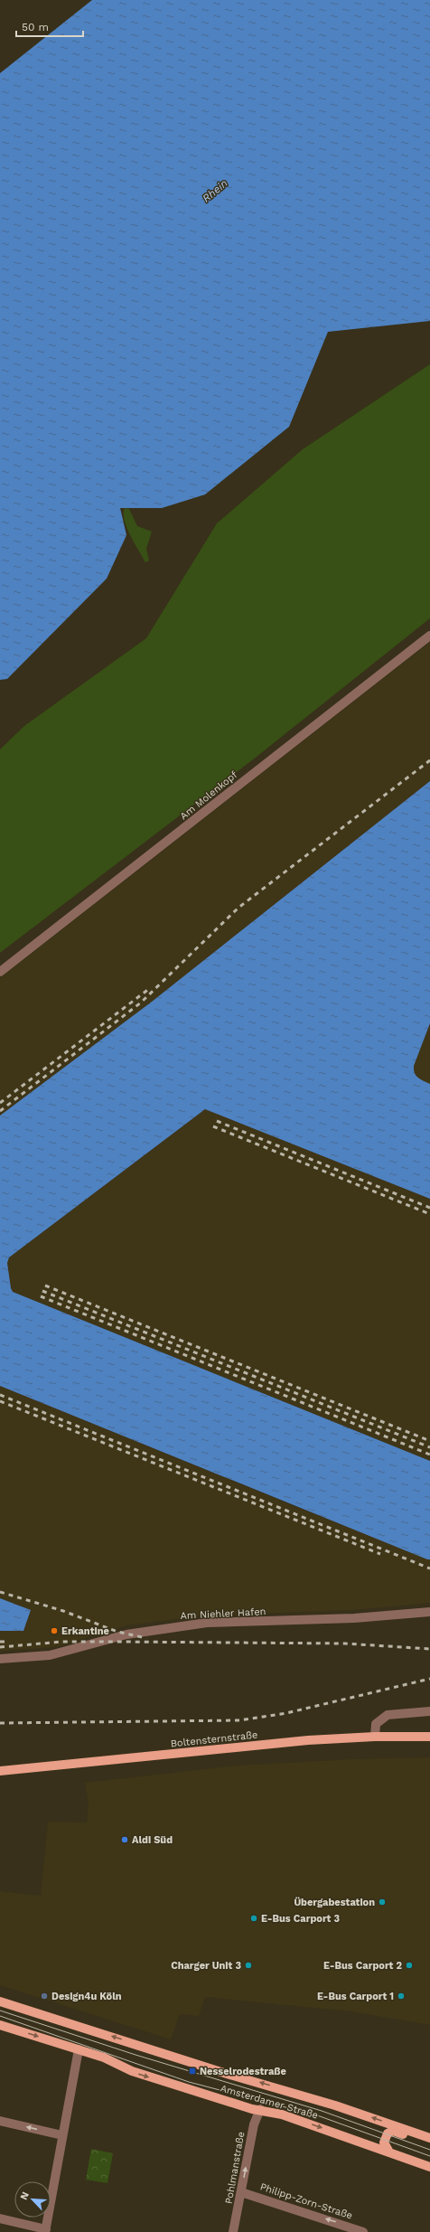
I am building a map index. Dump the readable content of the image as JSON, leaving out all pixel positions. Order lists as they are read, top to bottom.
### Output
{
  "streets": {
    "main road": ["Boltensternstraße", "Amsterdamer Straße"],
    "street": [
      "Am Molenkopf",
      "Am Niehler Hafen",
      "Pohlmanstraße",
      "Philipp-Zorn-Straße"
    ]
  },
  "crossings": [
    ["Amsterdamer Straße", "Pohlmanstraße"],
    ["Pohlmanstraße", "Philipp-Zorn-Straße"]
  ],
  "one_way": ["Pohlmanstraße", "Philipp-Zorn-Straße"],
  "water": ["Rhein"],
  "places": {
    "other": [
      "Erkantine",
      "Aldi Süd",
      "Übergabestation",
      "E-Bus Carport 3",
      "Charger Unit 3",
      "E-Bus Carport 2",
      "Design4u Köln",
      "E-Bus Carport 1"
    ],
    "transit": ["Nesselrodestraße"]
  },
  "scale_bar": "50 m",
  "north": "top left"
}
